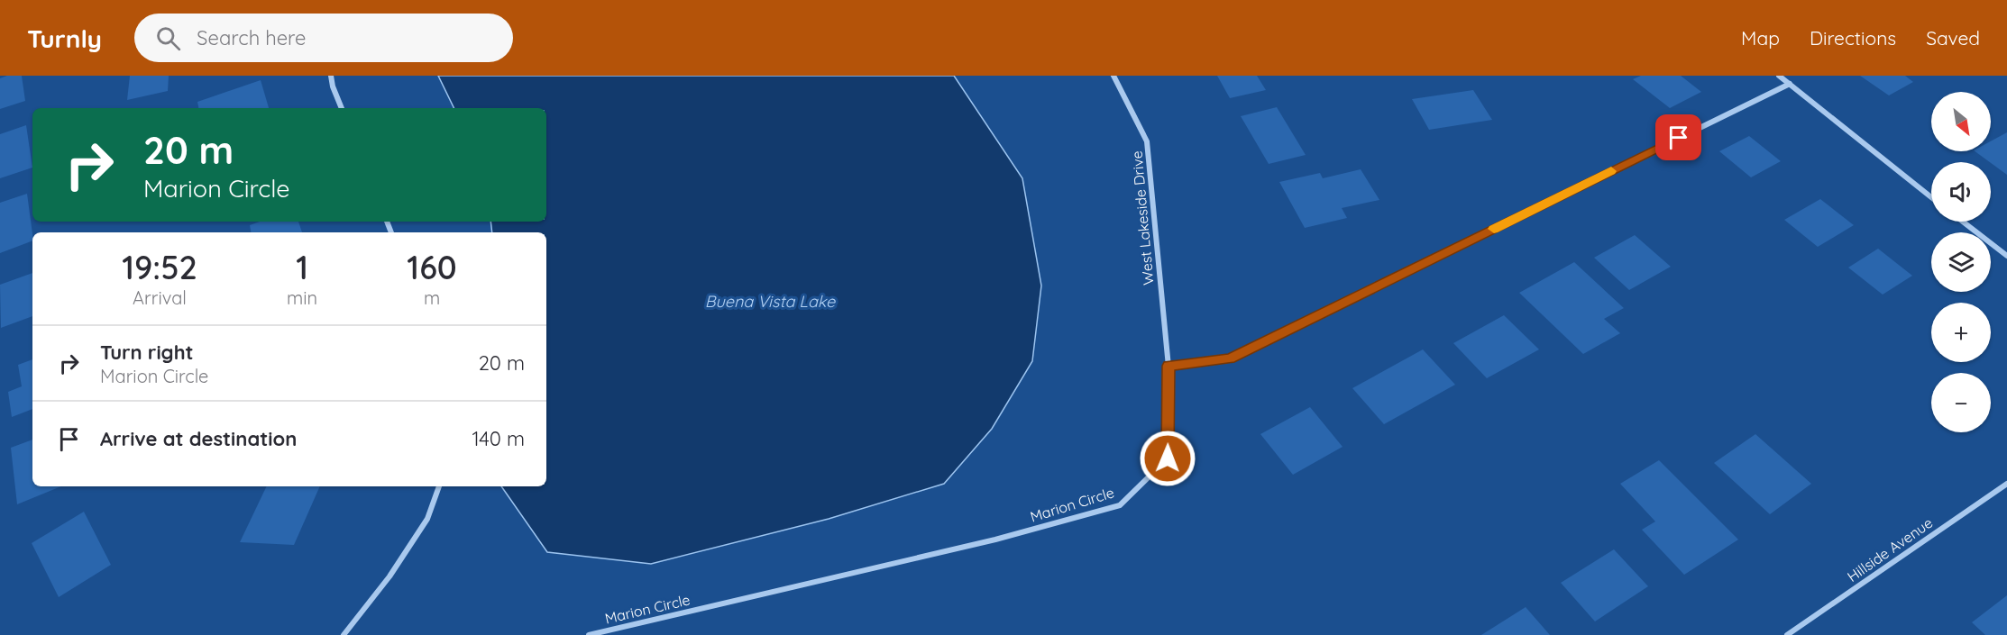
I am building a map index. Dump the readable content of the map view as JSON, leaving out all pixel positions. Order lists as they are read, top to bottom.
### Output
{
  "streets": {
    "street": ["West Lakeside Drive", "Marion Circle", "Hillside Avenue"]
  },
  "crossings": [
    ["West Lakeside Drive", "Marion Circle"]
  ],
  "water": ["Buena Vista Lake"],
  "north": "bottom right",
  "page": {
    "header": "Turnly",
    "search": "Search here",
    "nav": ["Map", "Directions", "Saved"],
    "map_buttons": ["+", "−"],
    "turn": ["20 m", "Marion Circle"],
    "eta": [
      "19:52",
      "Arrival",
      "1",
      "min",
      "160",
      "m"
    ],
    "list": [
      {
        "name": "Turn right",
        "note": "Marion Circle",
        "value": "20 m"
      },
      {
        "name": "Arrive at destination",
        "value": "140 m"
      }
    ]
  }
}
